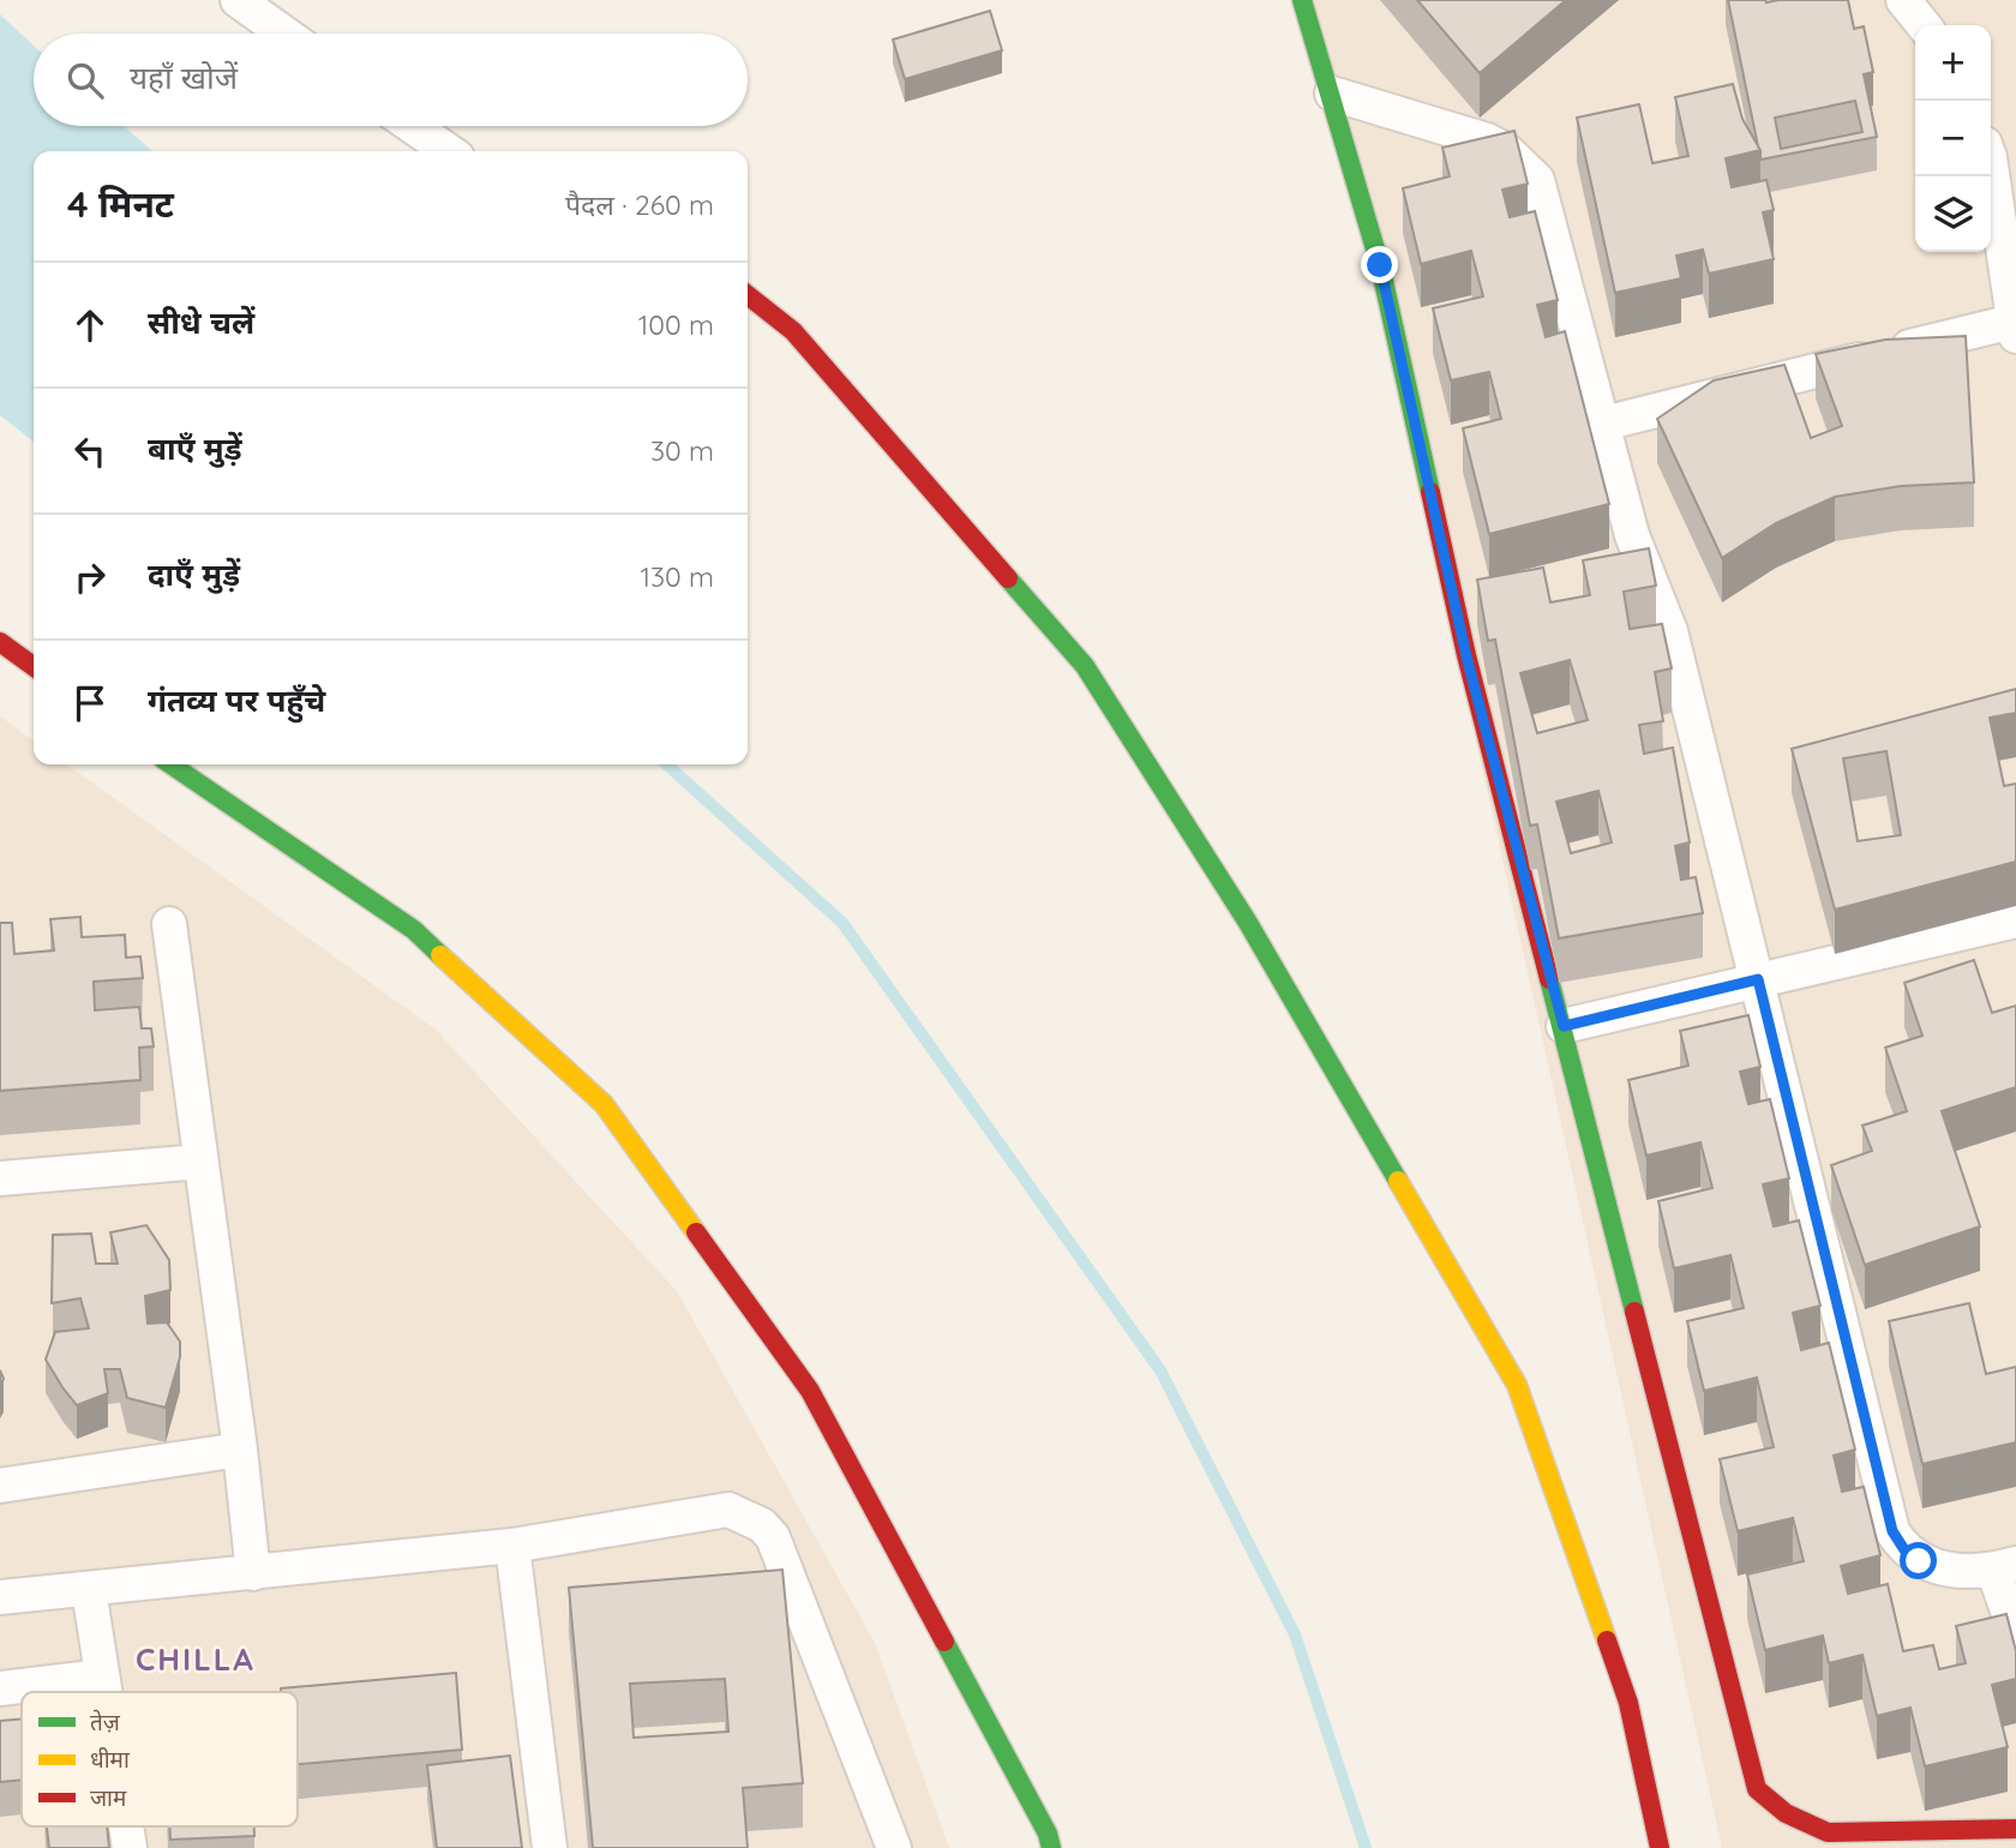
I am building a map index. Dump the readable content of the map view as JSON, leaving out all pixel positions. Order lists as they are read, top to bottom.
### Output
{
  "districts": ["CHILLA"],
  "legend": ["तेज़", "धीमा", "जाम"],
  "page": {
    "map_buttons": ["+", "−"],
    "search": "यहाँ खोजें",
    "heading": ["4 मिनट", "पैदल · 260 m"],
    "list": [
      ["सीधे चलें", "100 m"],
      ["बाएँ मुड़ें", "30 m"],
      ["दाएँ मुड़ें", "130 m"],
      "गंतव्य पर पहुँचे"
    ]
  }
}
